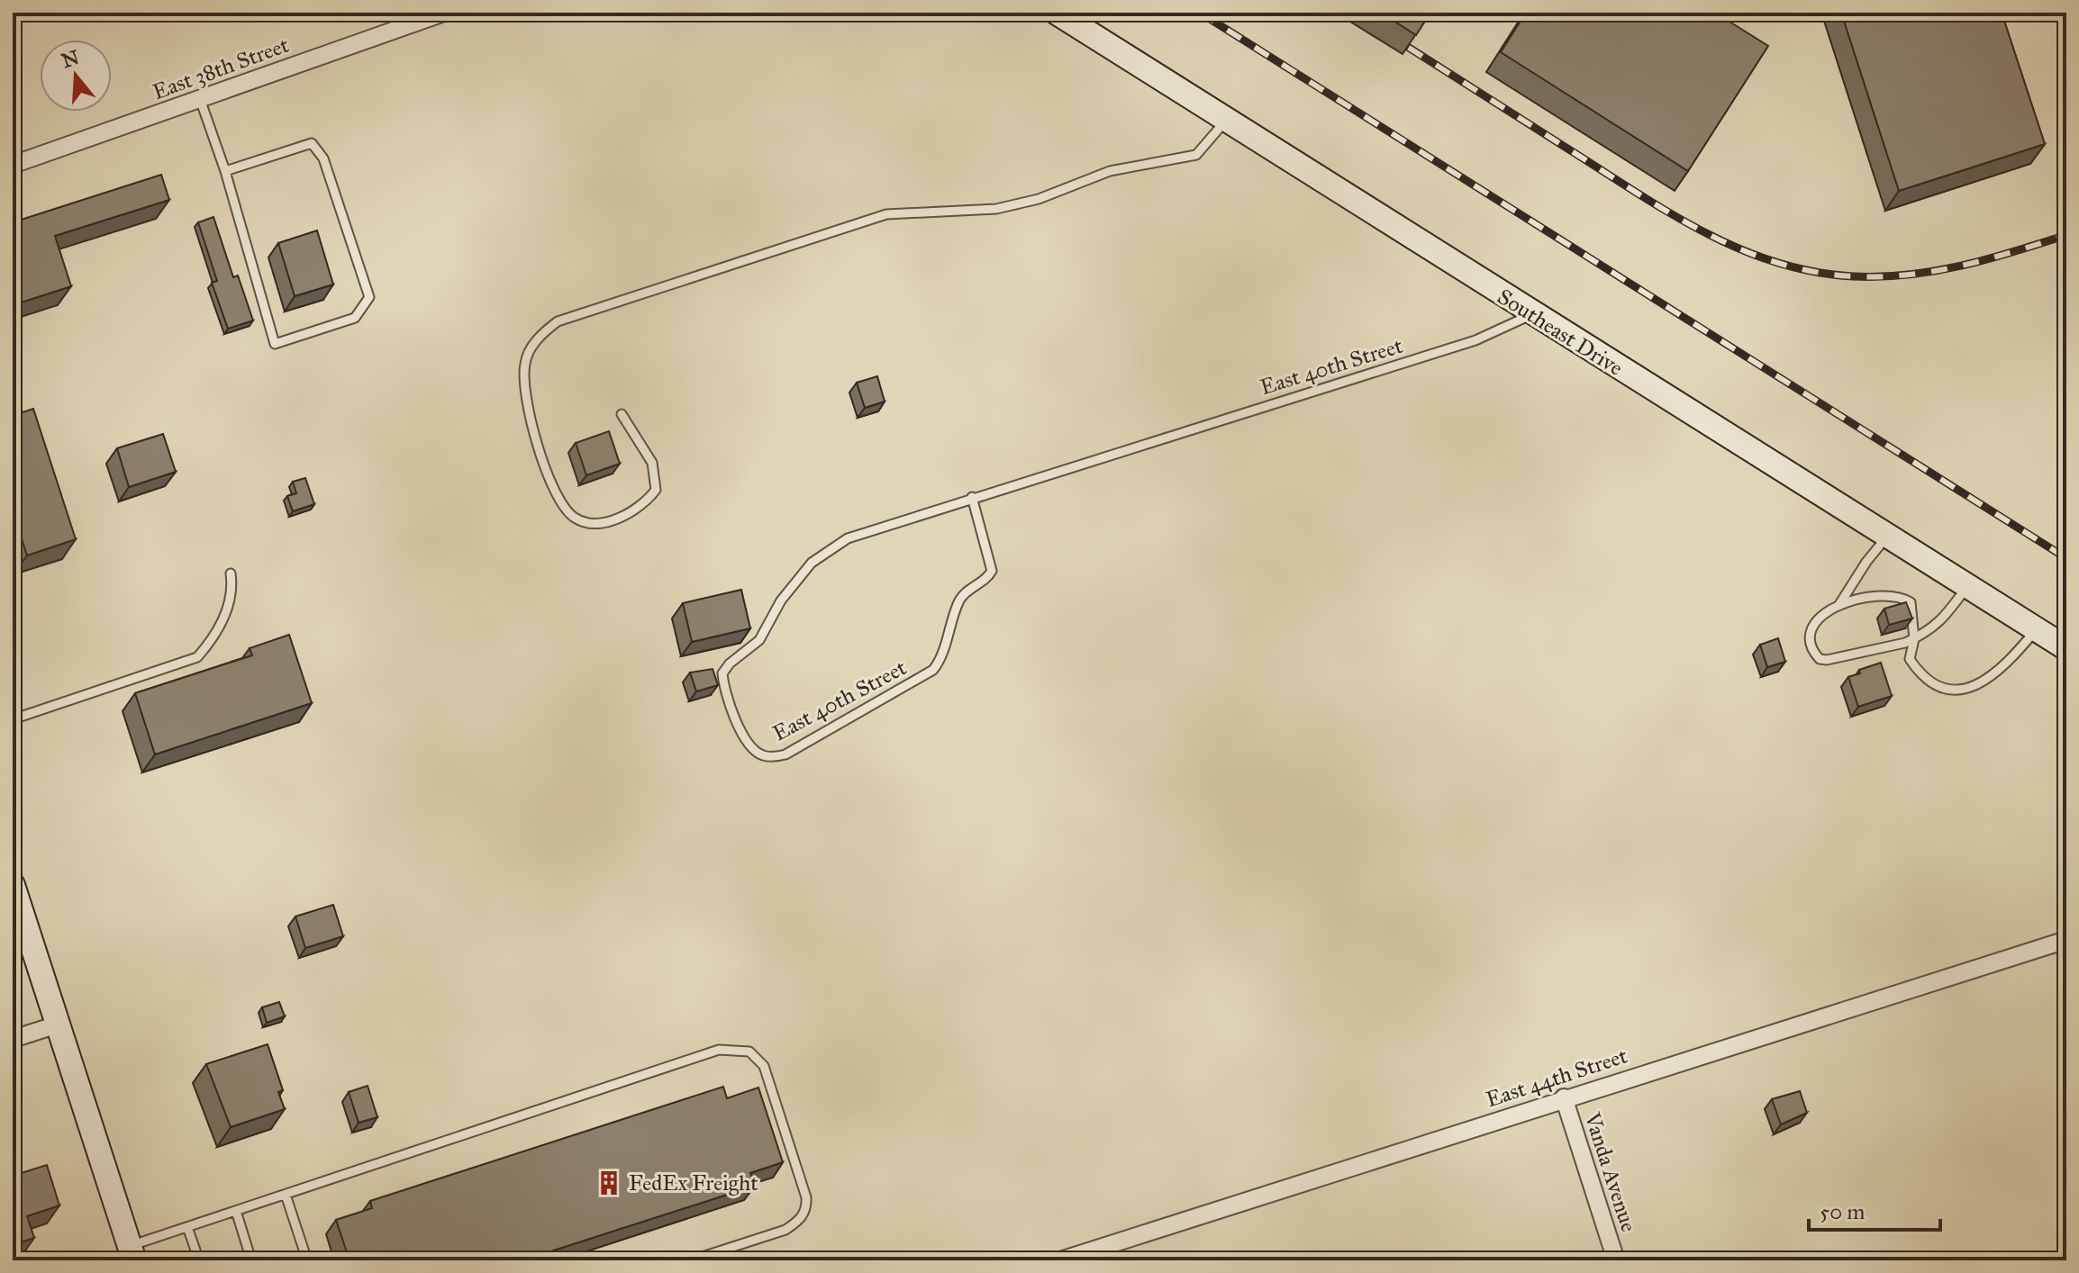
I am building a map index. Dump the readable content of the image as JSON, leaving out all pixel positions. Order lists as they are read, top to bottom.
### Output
{
  "streets": {
    "main road": ["Southeast Drive"],
    "street": ["East 38th Street", "East 44th Street", "Vanda Avenue"],
    "lane": ["East 40th Street"]
  },
  "crossings": [
    ["Southeast Drive", "East 40th Street"],
    ["East 44th Street", "Vanda Avenue"]
  ],
  "places": {
    "building": ["FedEx Freight"]
  },
  "scale_bar": "50 m",
  "north": "top"
}
